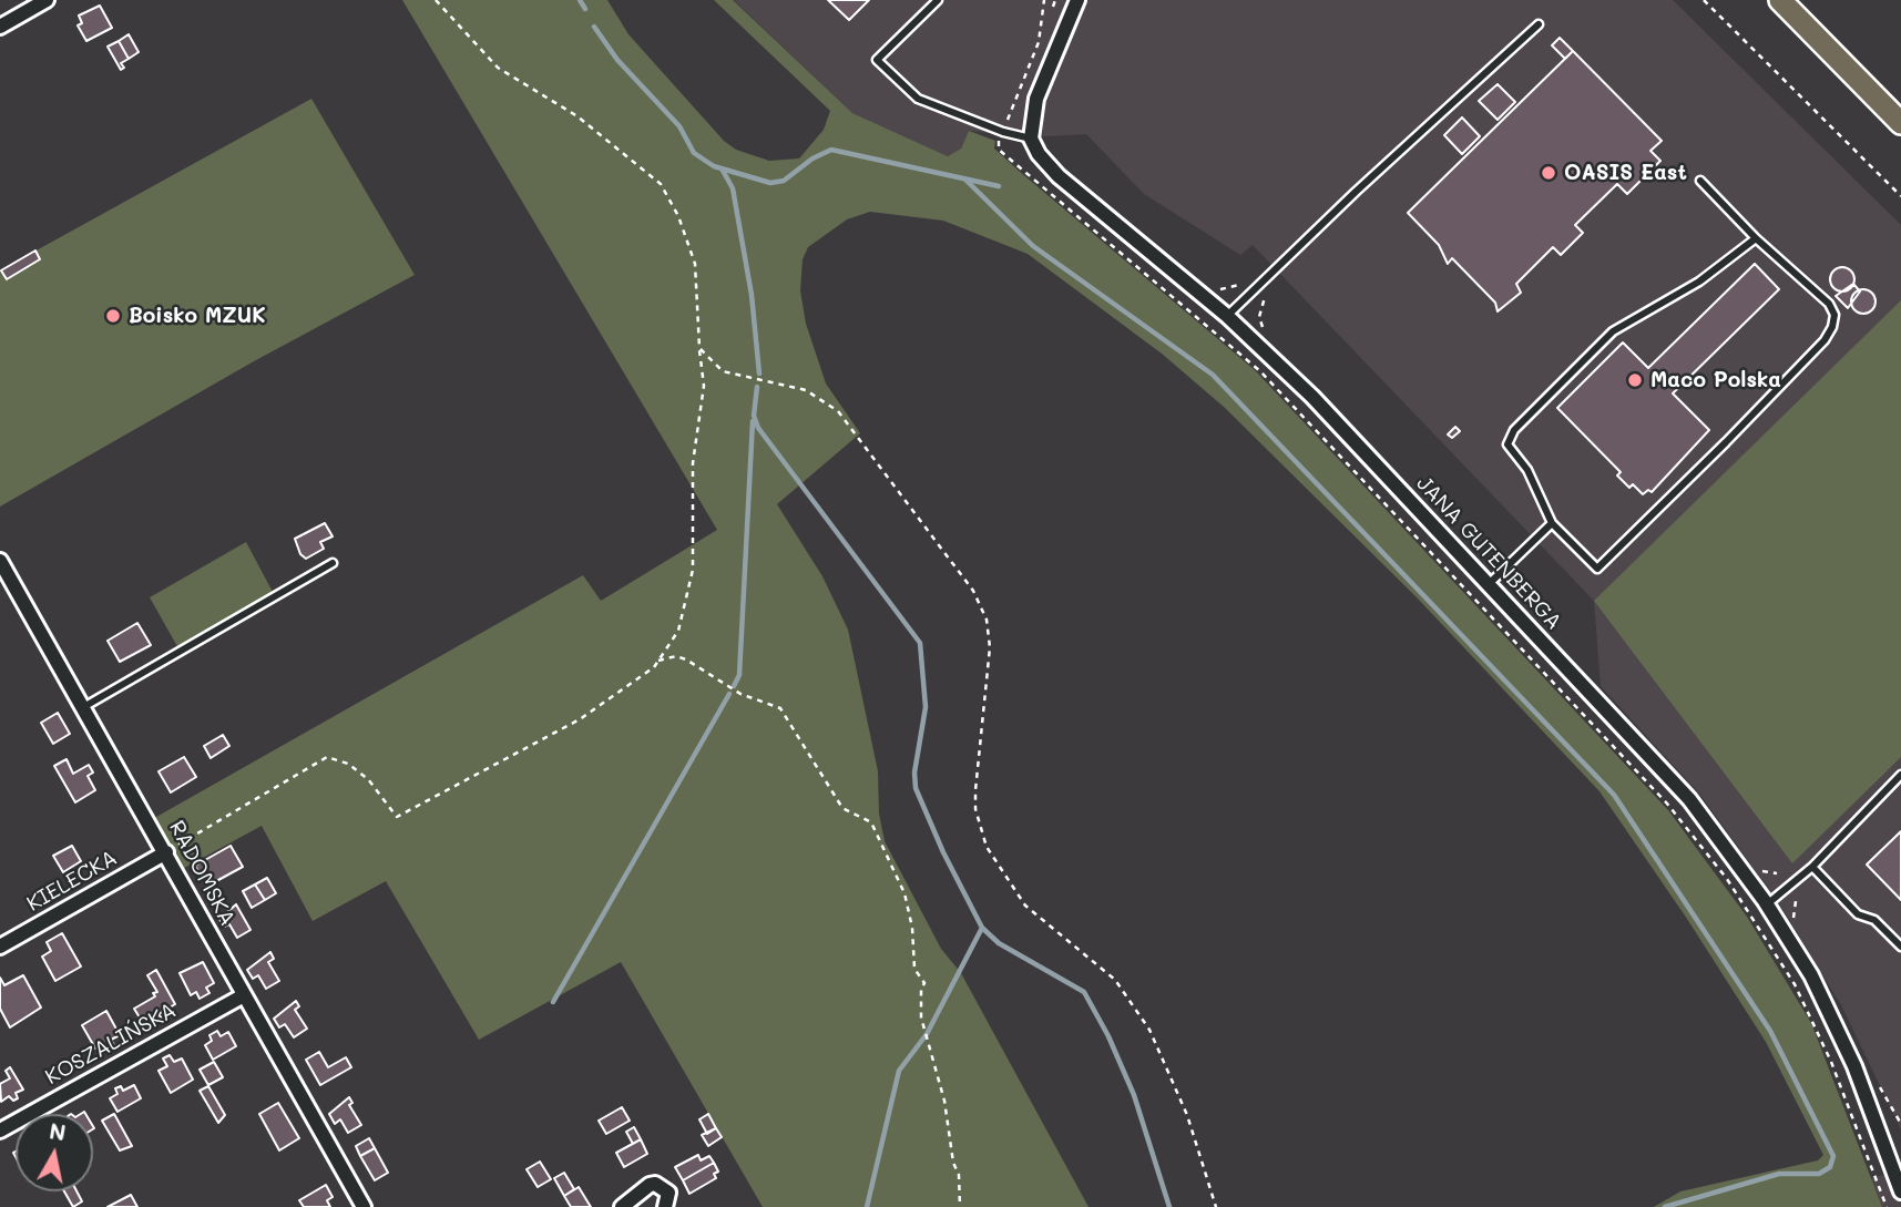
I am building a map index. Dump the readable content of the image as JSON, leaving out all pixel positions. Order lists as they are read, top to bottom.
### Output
{
  "streets": {
    "street": [
      "JANA GUTENBERGA",
      "RADOMSKA",
      "KIELECKA",
      "KOSZALIŃSKA"
    ]
  },
  "crossings": [
    ["RADOMSKA", "KIELECKA"],
    ["RADOMSKA", "KOSZALIŃSKA"]
  ],
  "places": ["OASIS East", "Boisko MZUK", "Maco Polska"],
  "north": "top"
}
